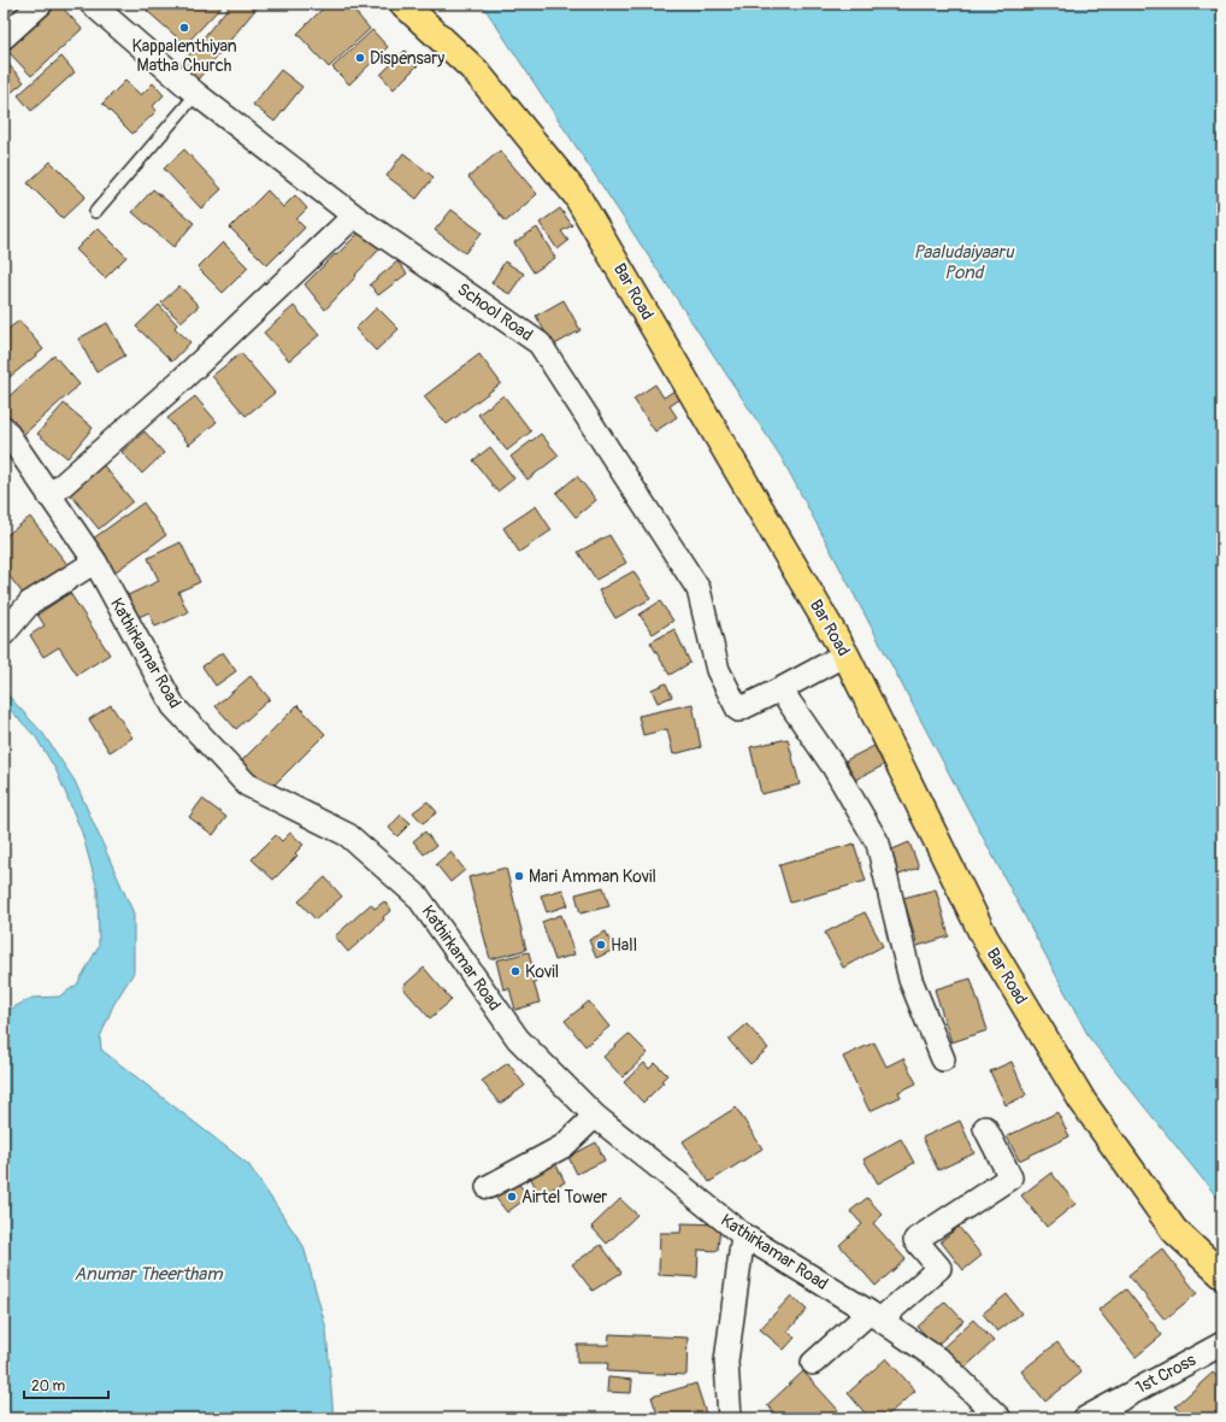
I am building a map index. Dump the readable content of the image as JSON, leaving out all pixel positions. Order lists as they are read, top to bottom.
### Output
{
  "streets": {
    "main road": ["Bar Road"],
    "street": ["School Road", "Kathirkamar Road", "1st Cross"]
  },
  "crossings": [
    ["Bar Road", "School Road"]
  ],
  "water": ["Paaludaiyaaru Pond", "Anumar Theertham"],
  "places": [
    "Kappalenthiyan Matha Church",
    "Dispensary",
    "Mari Amman Kovil",
    "Hall",
    "Kovil",
    "Airtel Tower"
  ],
  "scale_bar": "20 m"
}
